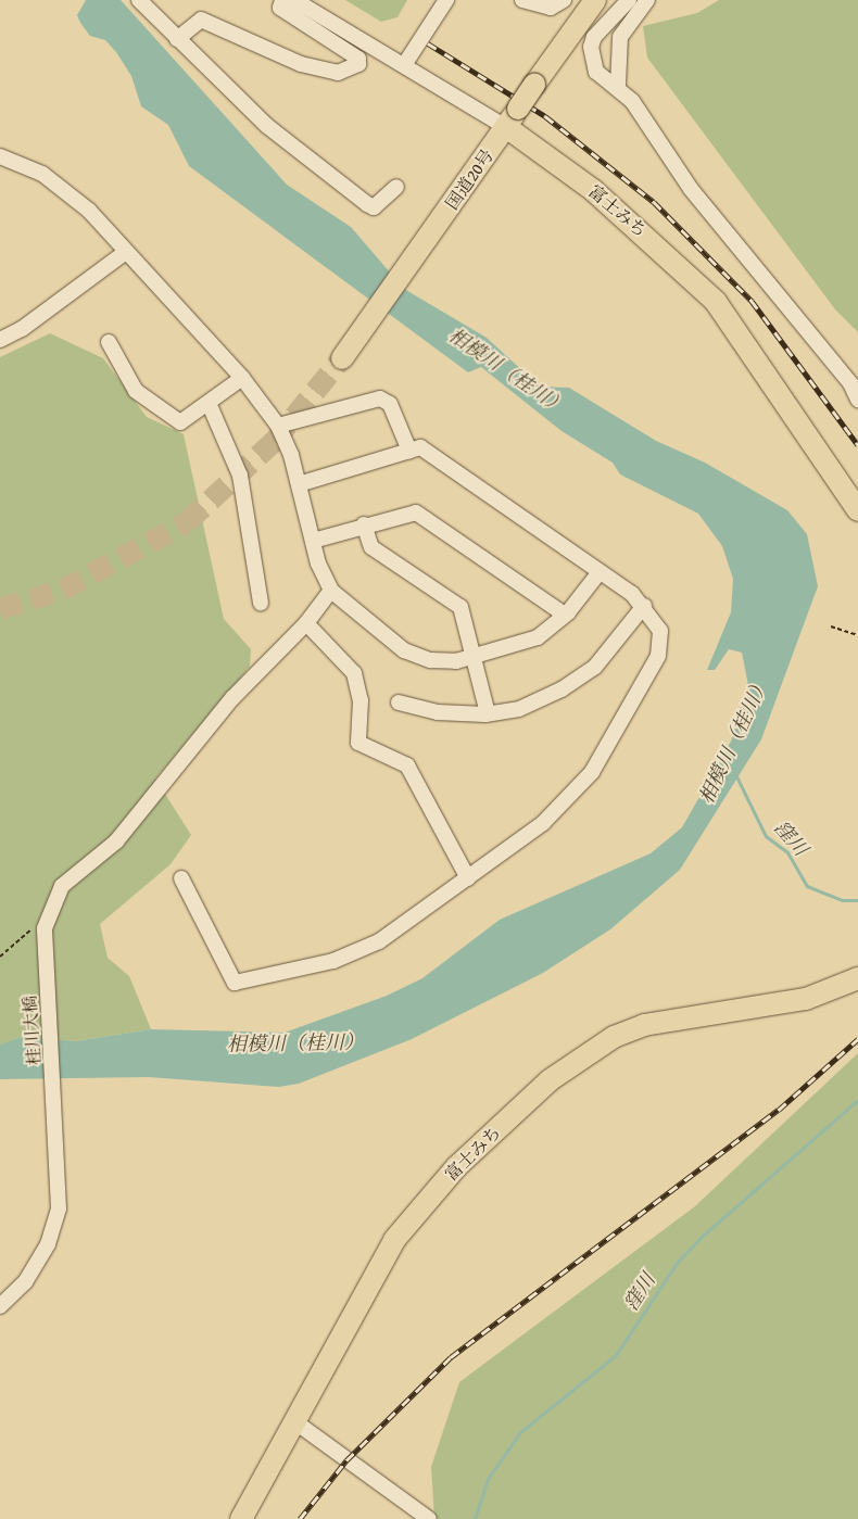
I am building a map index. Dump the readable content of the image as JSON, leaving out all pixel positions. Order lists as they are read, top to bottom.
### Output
{
  "streets": {
    "highway": ["国道20号", "富士みち"],
    "street": ["桂川大橋"]
  },
  "crossings": [
    ["国道20号", "富士みち"]
  ],
  "water": ["相模川（桂川）", "窪川"]
}
